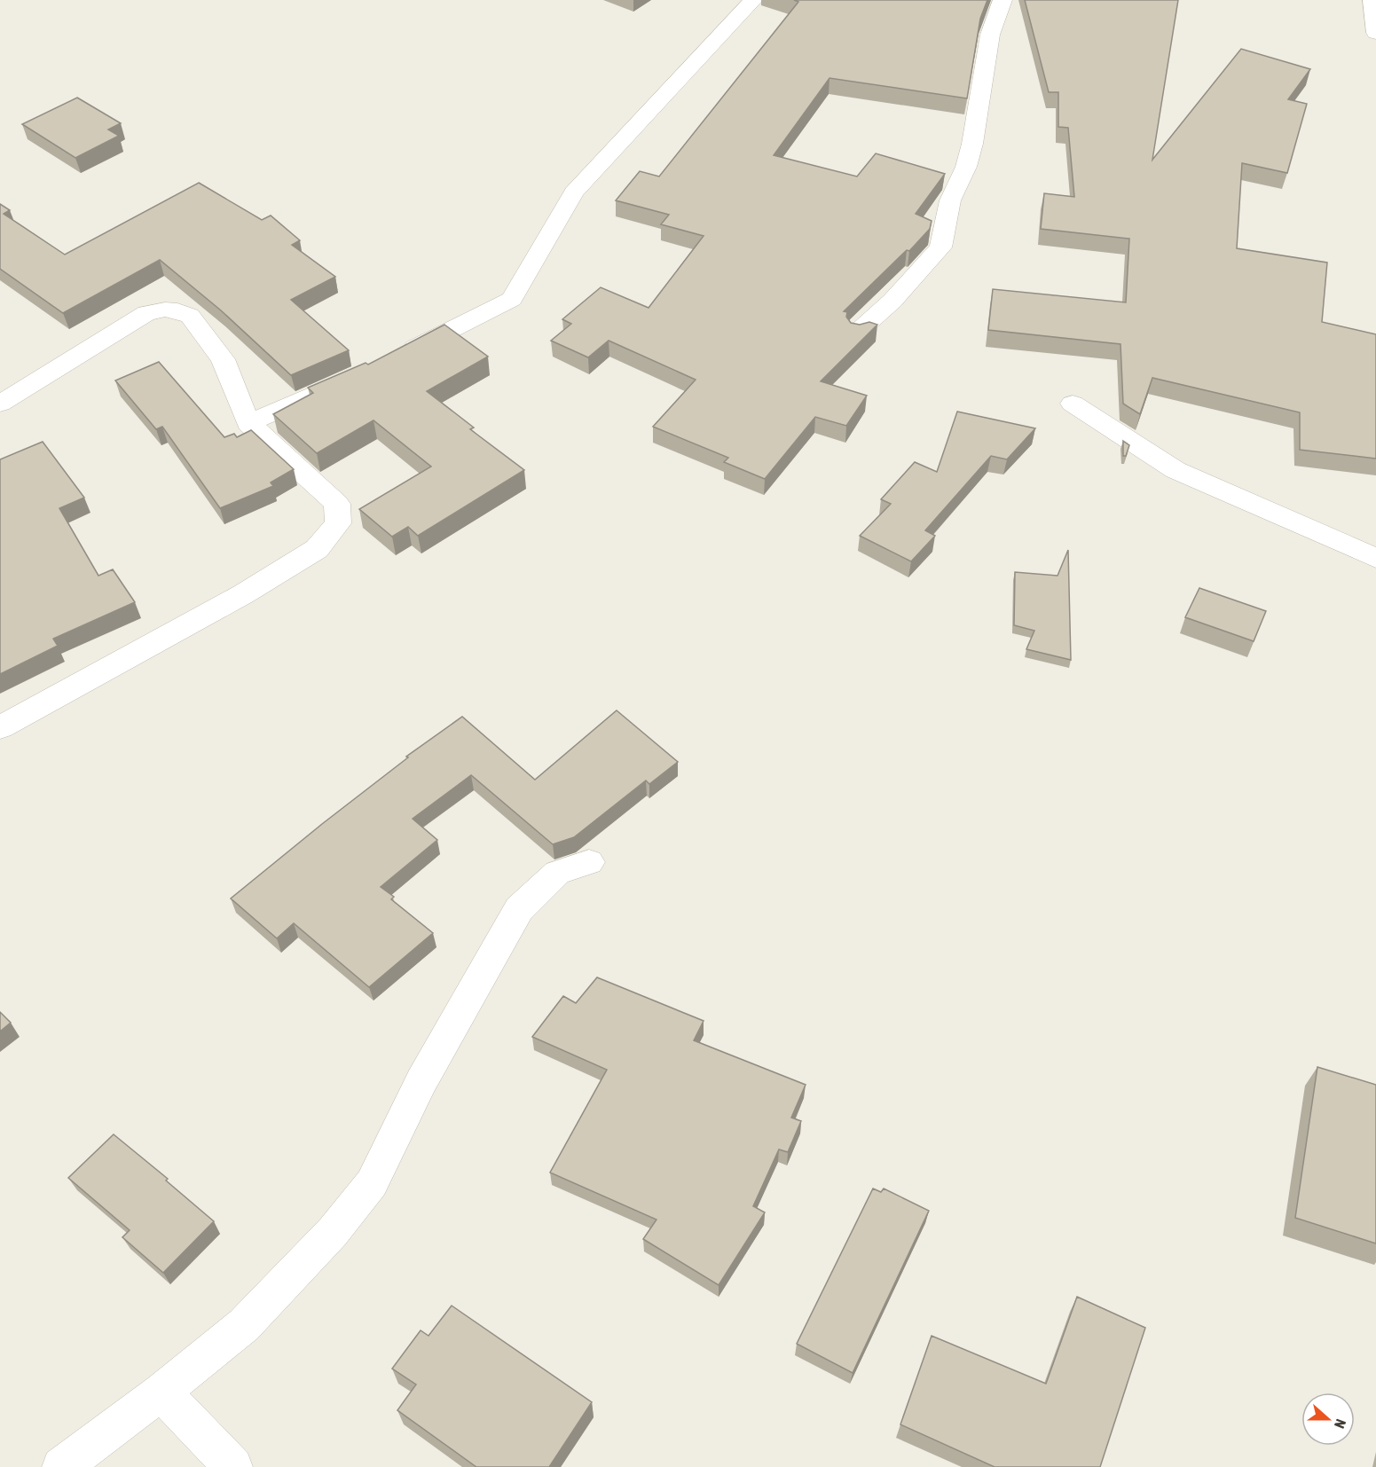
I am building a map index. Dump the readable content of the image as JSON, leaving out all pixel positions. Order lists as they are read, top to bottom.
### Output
{
  "north": "right"
}
